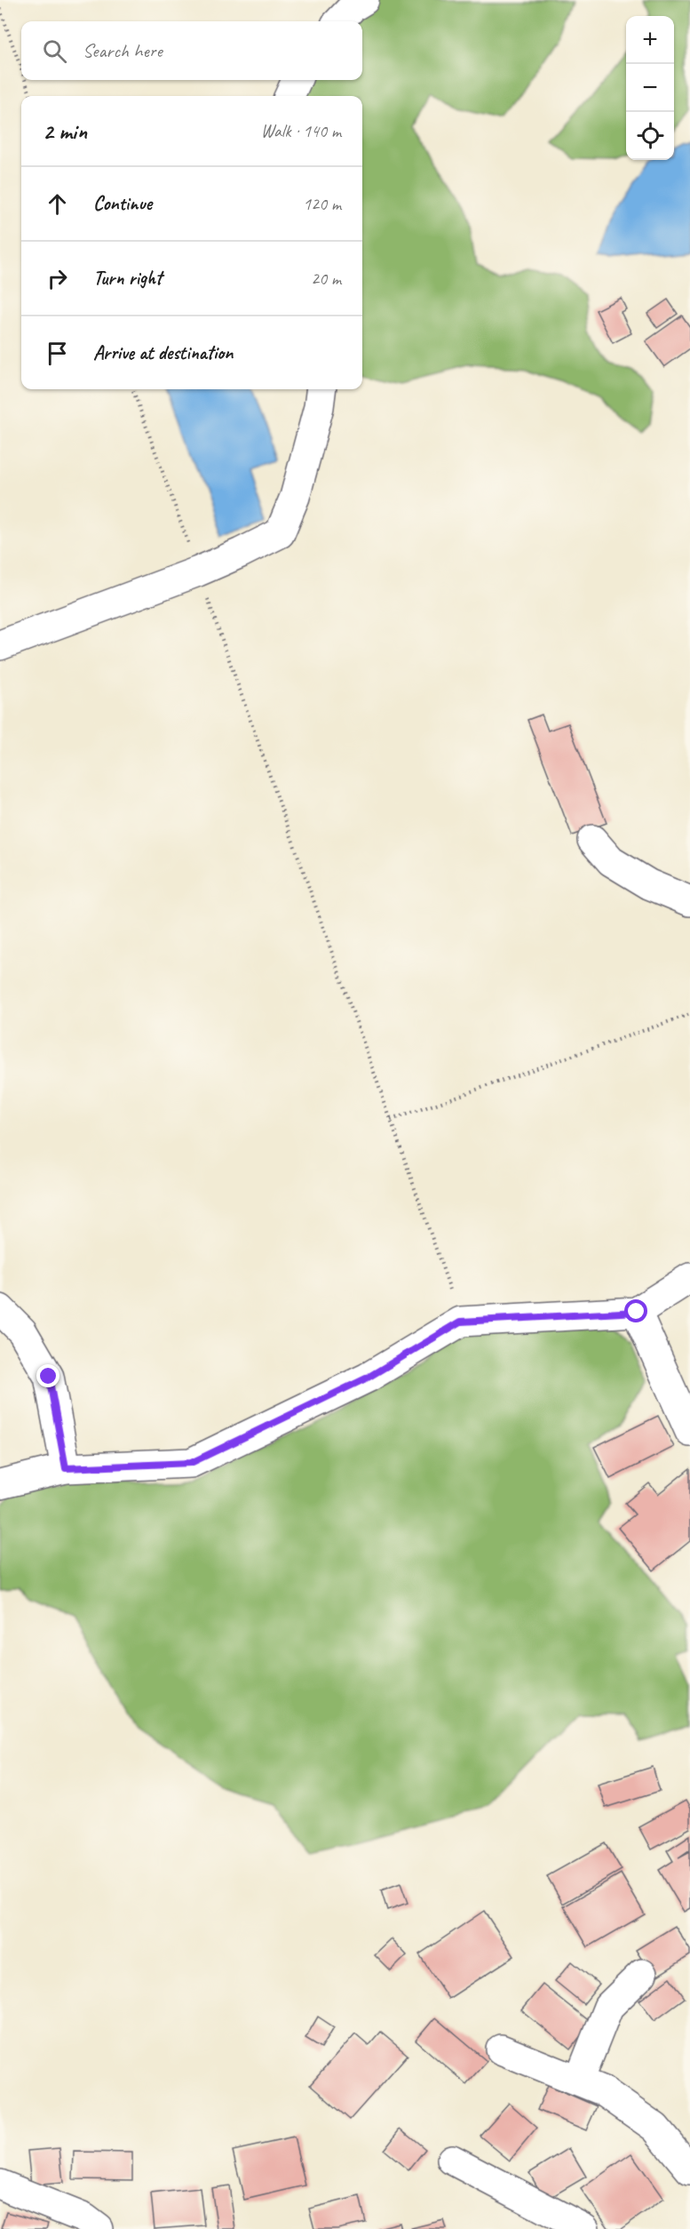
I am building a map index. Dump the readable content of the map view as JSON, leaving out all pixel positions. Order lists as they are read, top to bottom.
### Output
{
  "page": {
    "map_buttons": ["+", "−"],
    "search": "Search here",
    "heading": ["2 min", "Walk · 140 m"],
    "list": [
      ["Continue", "120 m"],
      ["Turn right", "20 m"],
      "Arrive at destination"
    ]
  }
}
